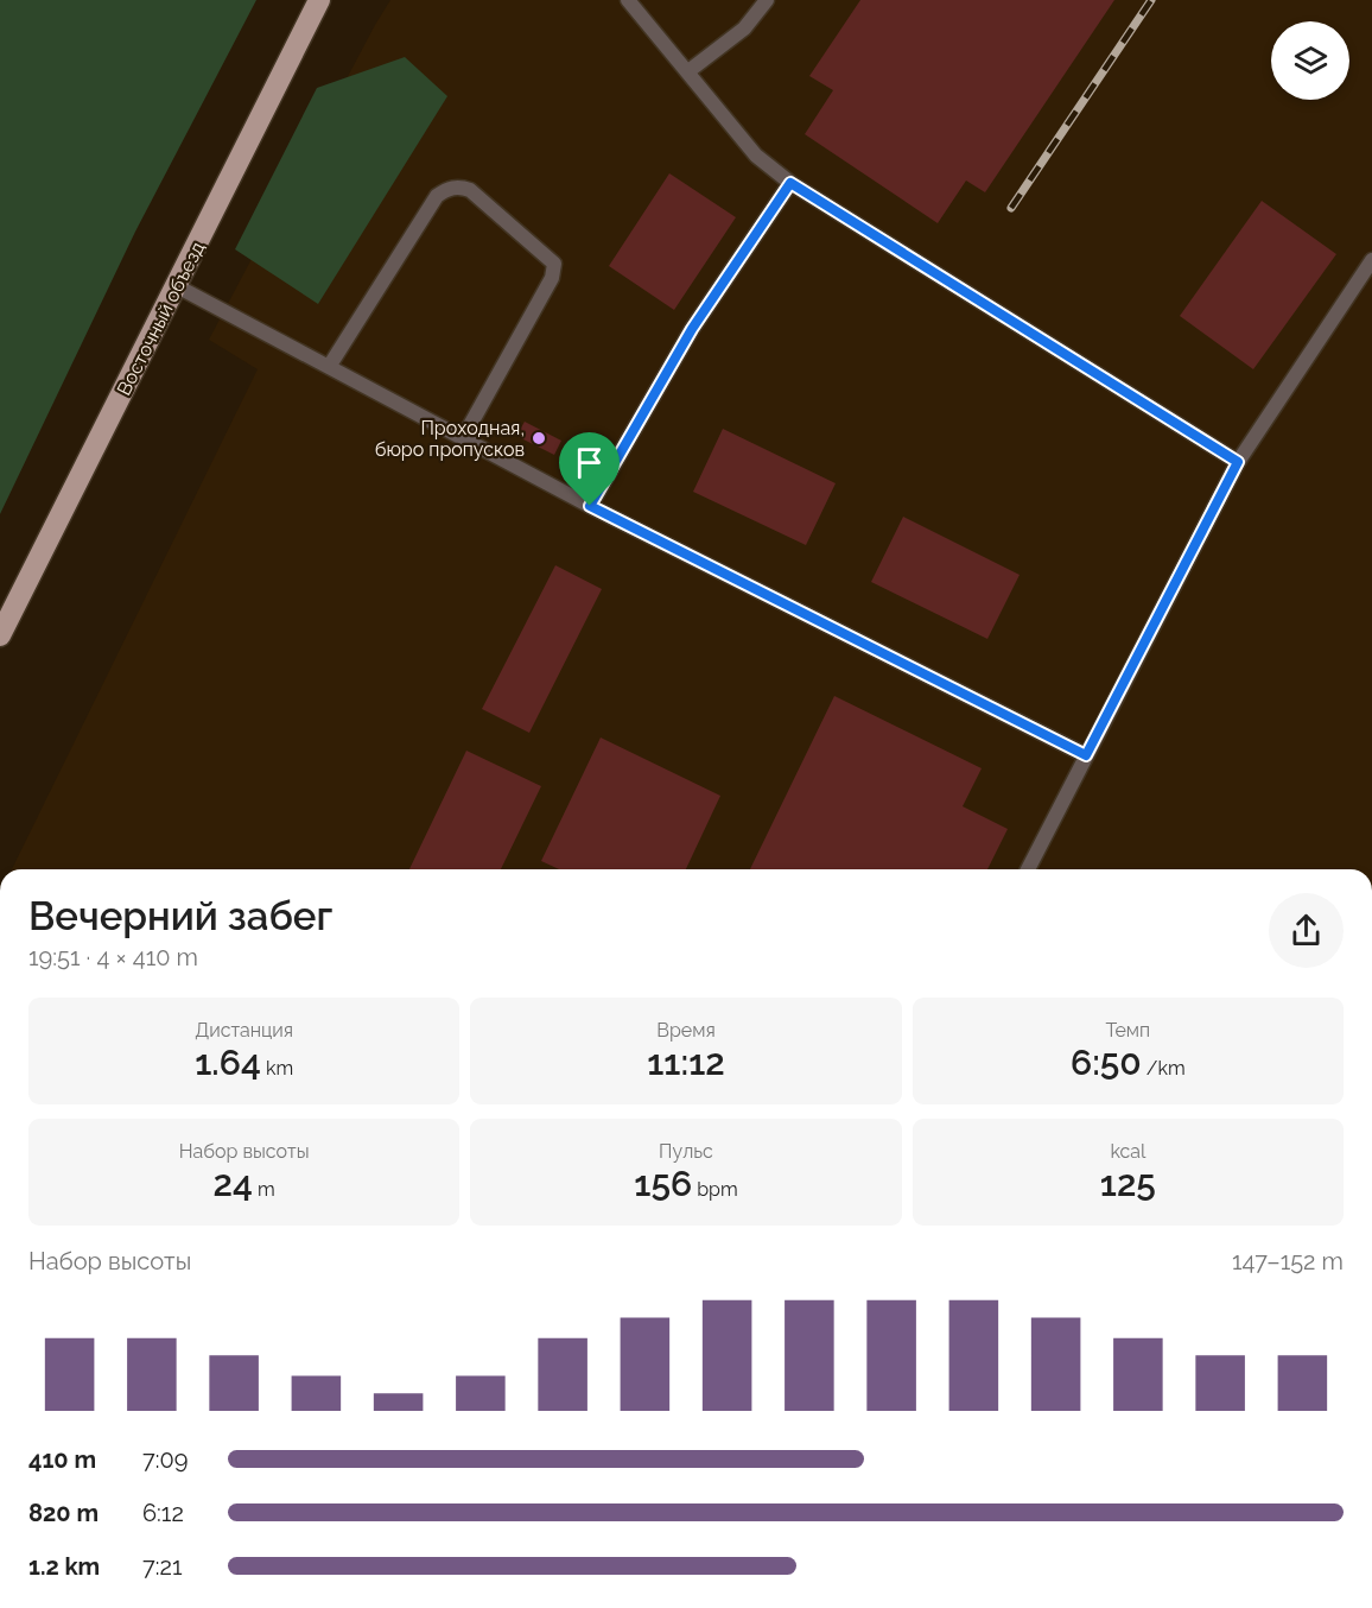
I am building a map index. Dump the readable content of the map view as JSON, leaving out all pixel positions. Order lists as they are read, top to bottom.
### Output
{
  "streets": {
    "main road": ["Восточный объезд"]
  },
  "places": ["Проходная, бюро пропусков"],
  "page": {
    "heading": ["Вечерний забег", "19:51 · 4 × 410 m"],
    "stats": [
      ["Дистанция", "1.64 km"],
      ["Время", "11:12"],
      ["Темп", "6:50 /km"],
      ["Набор высоты", "24 m"],
      ["Пульс", "156 bpm"],
      ["kcal", "125"]
    ],
    "chart": ["Набор высоты", "147–152 m"],
    "list": [
      {
        "name": "410 m",
        "note": "7:09"
      },
      {
        "name": "820 m",
        "note": "6:12"
      },
      {
        "name": "1.2 km",
        "note": "7:21"
      }
    ]
  }
}
